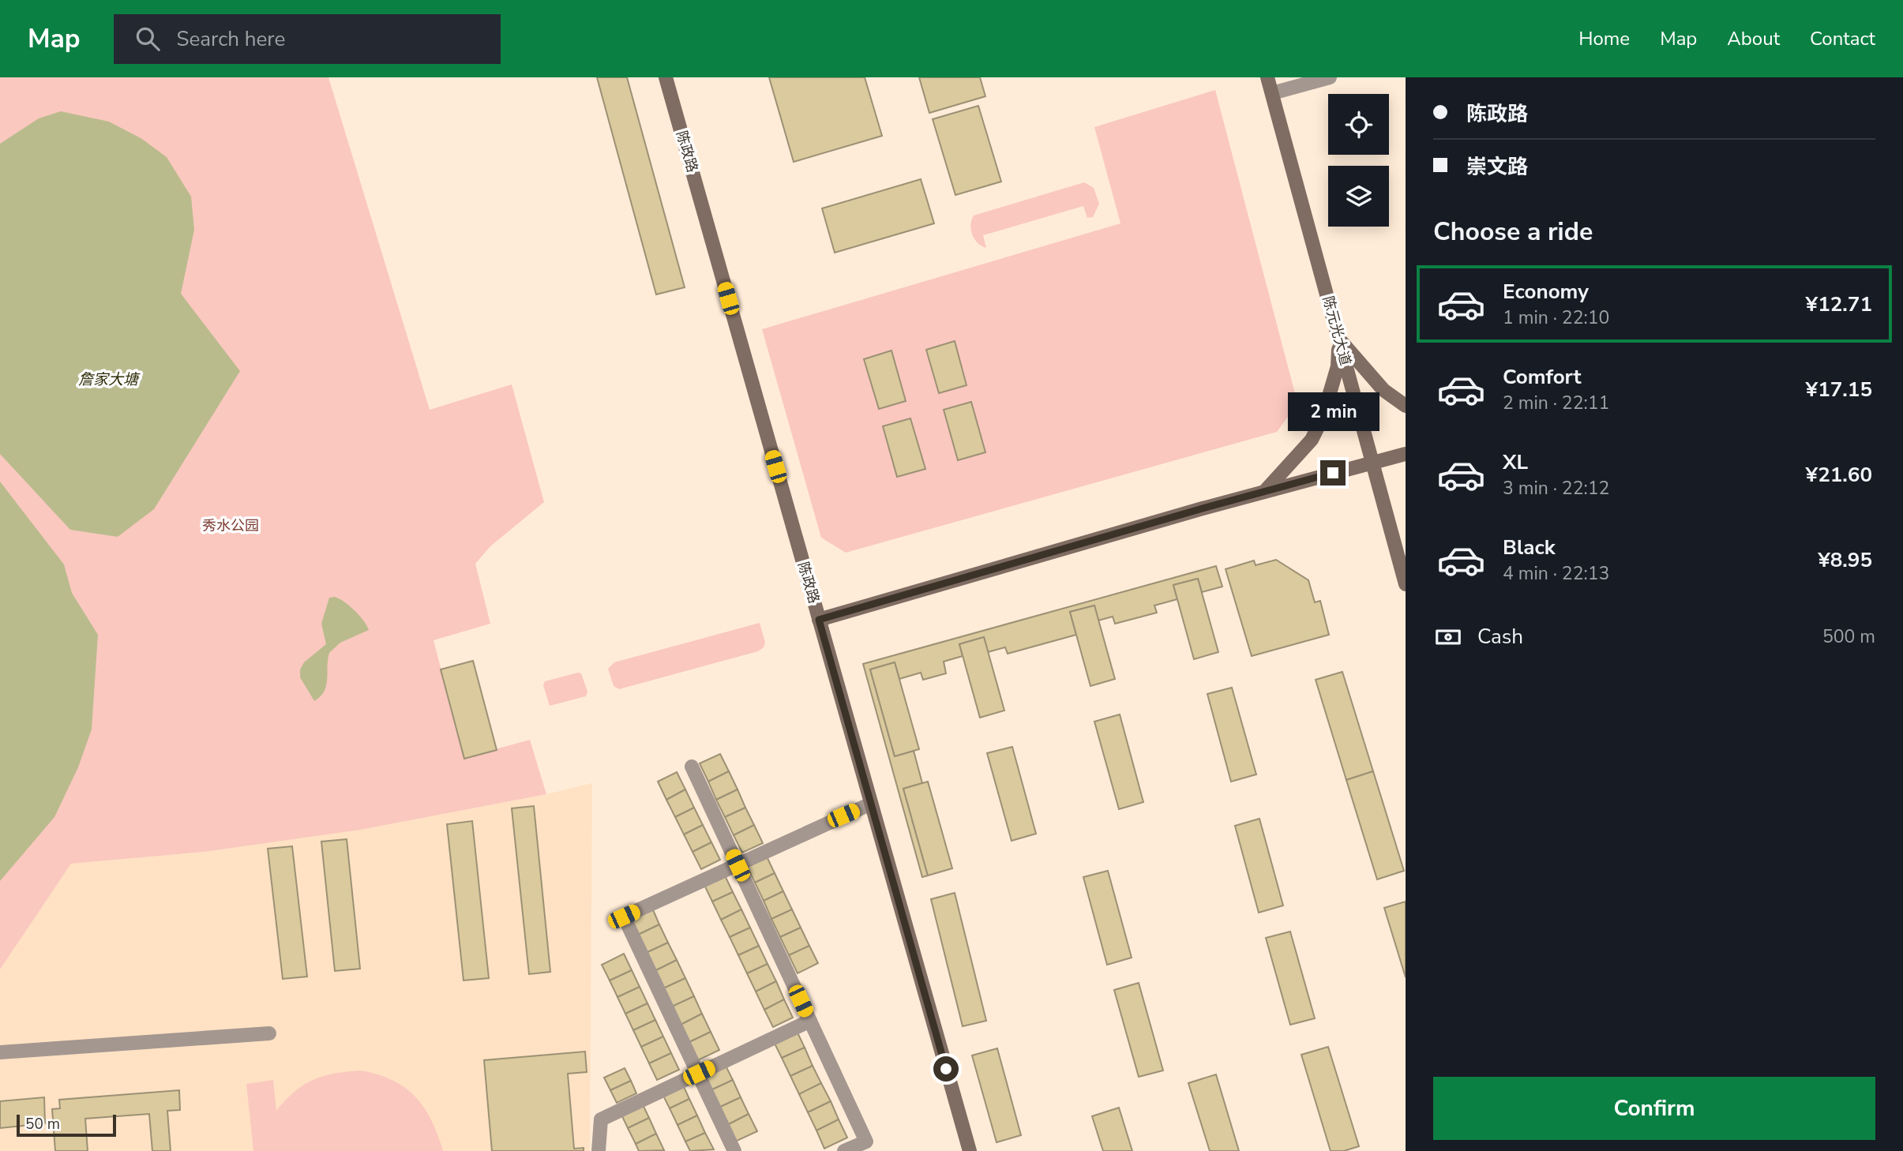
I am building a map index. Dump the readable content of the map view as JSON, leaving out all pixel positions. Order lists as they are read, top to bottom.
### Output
{
  "streets": {
    "main road": ["陈政路", "陈元光大道"]
  },
  "water": ["詹家大塘"],
  "parks": ["秀水公园"],
  "scale_bar": "50 m",
  "page": {
    "header": "Map",
    "search": "Search here",
    "nav": [
      "Home",
      "Map",
      "About",
      "Contact"
    ],
    "banner": ["陈政路", "崇文路"],
    "heading": "Choose a ride",
    "list": [
      {
        "name": "Economy",
        "note": "1 min · 22:10",
        "value": "¥12.71"
      },
      {
        "name": "Comfort",
        "note": "2 min · 22:11",
        "value": "¥17.15"
      },
      {
        "name": "XL",
        "note": "3 min · 22:12",
        "value": "¥21.60"
      },
      {
        "name": "Black",
        "note": "4 min · 22:13",
        "value": "¥8.95"
      }
    ],
    "bubble": "2 min",
    "pay": ["Cash", "500 m"],
    "buttons": "Confirm",
    "scale": "50 m"
  }
}
